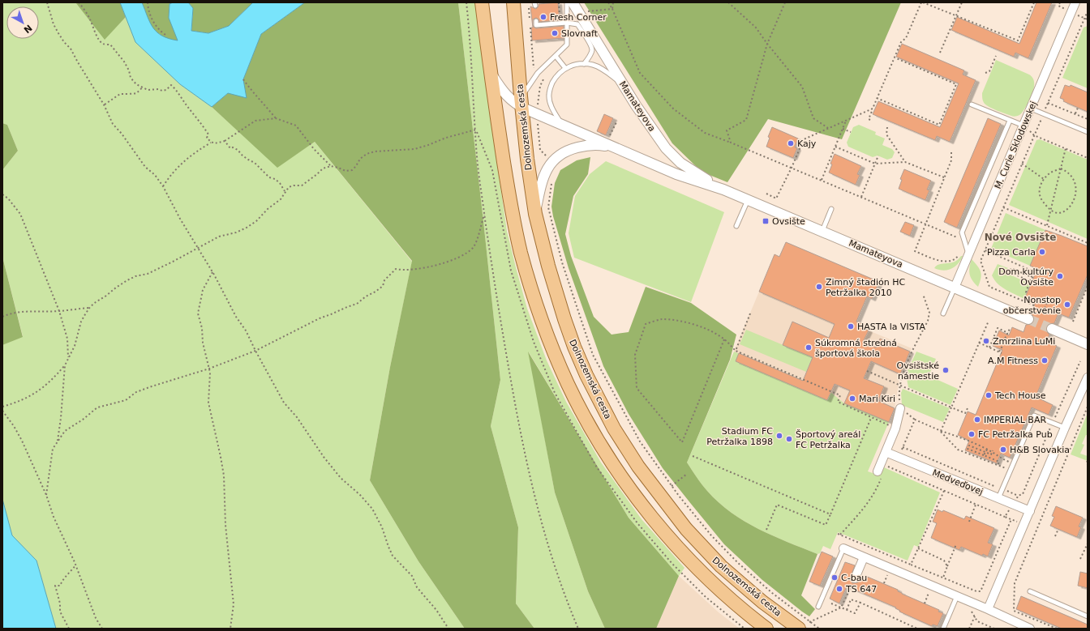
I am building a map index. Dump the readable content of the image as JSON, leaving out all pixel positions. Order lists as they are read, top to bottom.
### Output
{
  "streets": {
    "main road": ["Dolnozemská cesta"],
    "street": ["Mamateyova", "M. Curie Sklodowskej", "Medveďovej"]
  },
  "crossings": [
    ["Mamateyova", "Dolnozemská cesta"],
    ["Mamateyova", "M. Curie Sklodowskej"]
  ],
  "districts": ["Nové Ovsište"],
  "places": {
    "other": [
      "Fresh Corner",
      "Slovnaft",
      "Kajy",
      "Pizza Carla",
      "Dom kultúry Ovsište",
      "Zimný štadión HC Petržalka 2010",
      "Nonstop občerstvenie",
      "HASTA la VISTA",
      "Zmrzlina LuMi",
      "Súkromná stredná športová škola",
      "A.M Fitness",
      "Ovsištské námestie",
      "Tech House",
      "Mari Kiri",
      "IMPERIAL BAR",
      "FC Petržalka Pub",
      "Stadium FC Petržalka 1898",
      "Športový areál FC Petržalka",
      "H&B Slovakia",
      "C-bau",
      "TS 647"
    ],
    "transit": ["Ovsište"]
  },
  "north": "bottom right"
}
